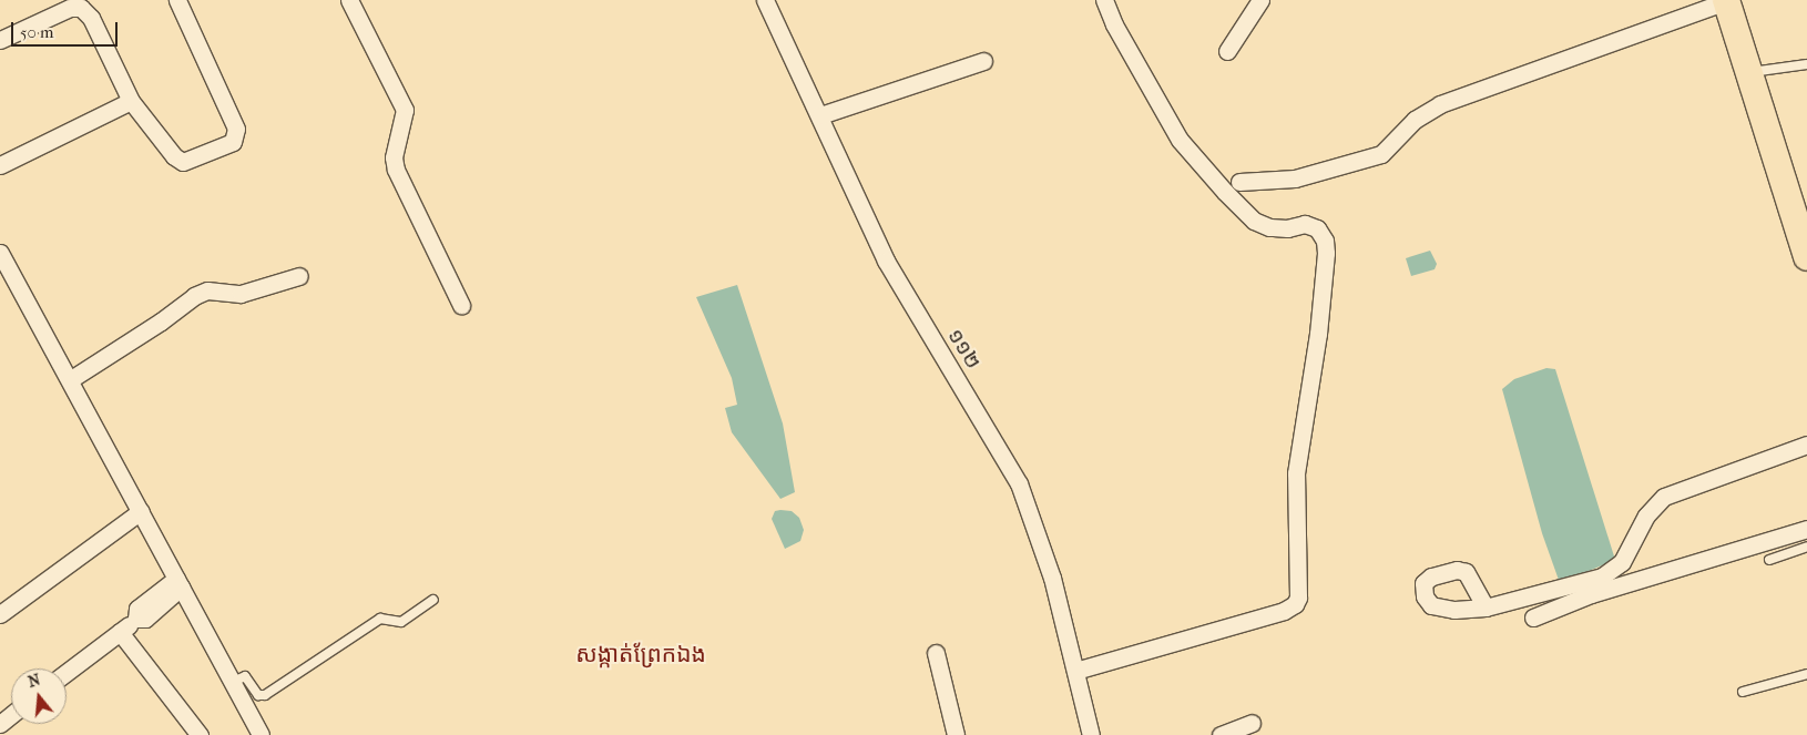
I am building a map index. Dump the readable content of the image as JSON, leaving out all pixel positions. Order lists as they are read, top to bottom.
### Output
{
  "streets": {
    "street": ["១១២"]
  },
  "districts": ["សង្កាត់ព្រែកឯង"],
  "scale_bar": "50 m",
  "north": "top"
}
